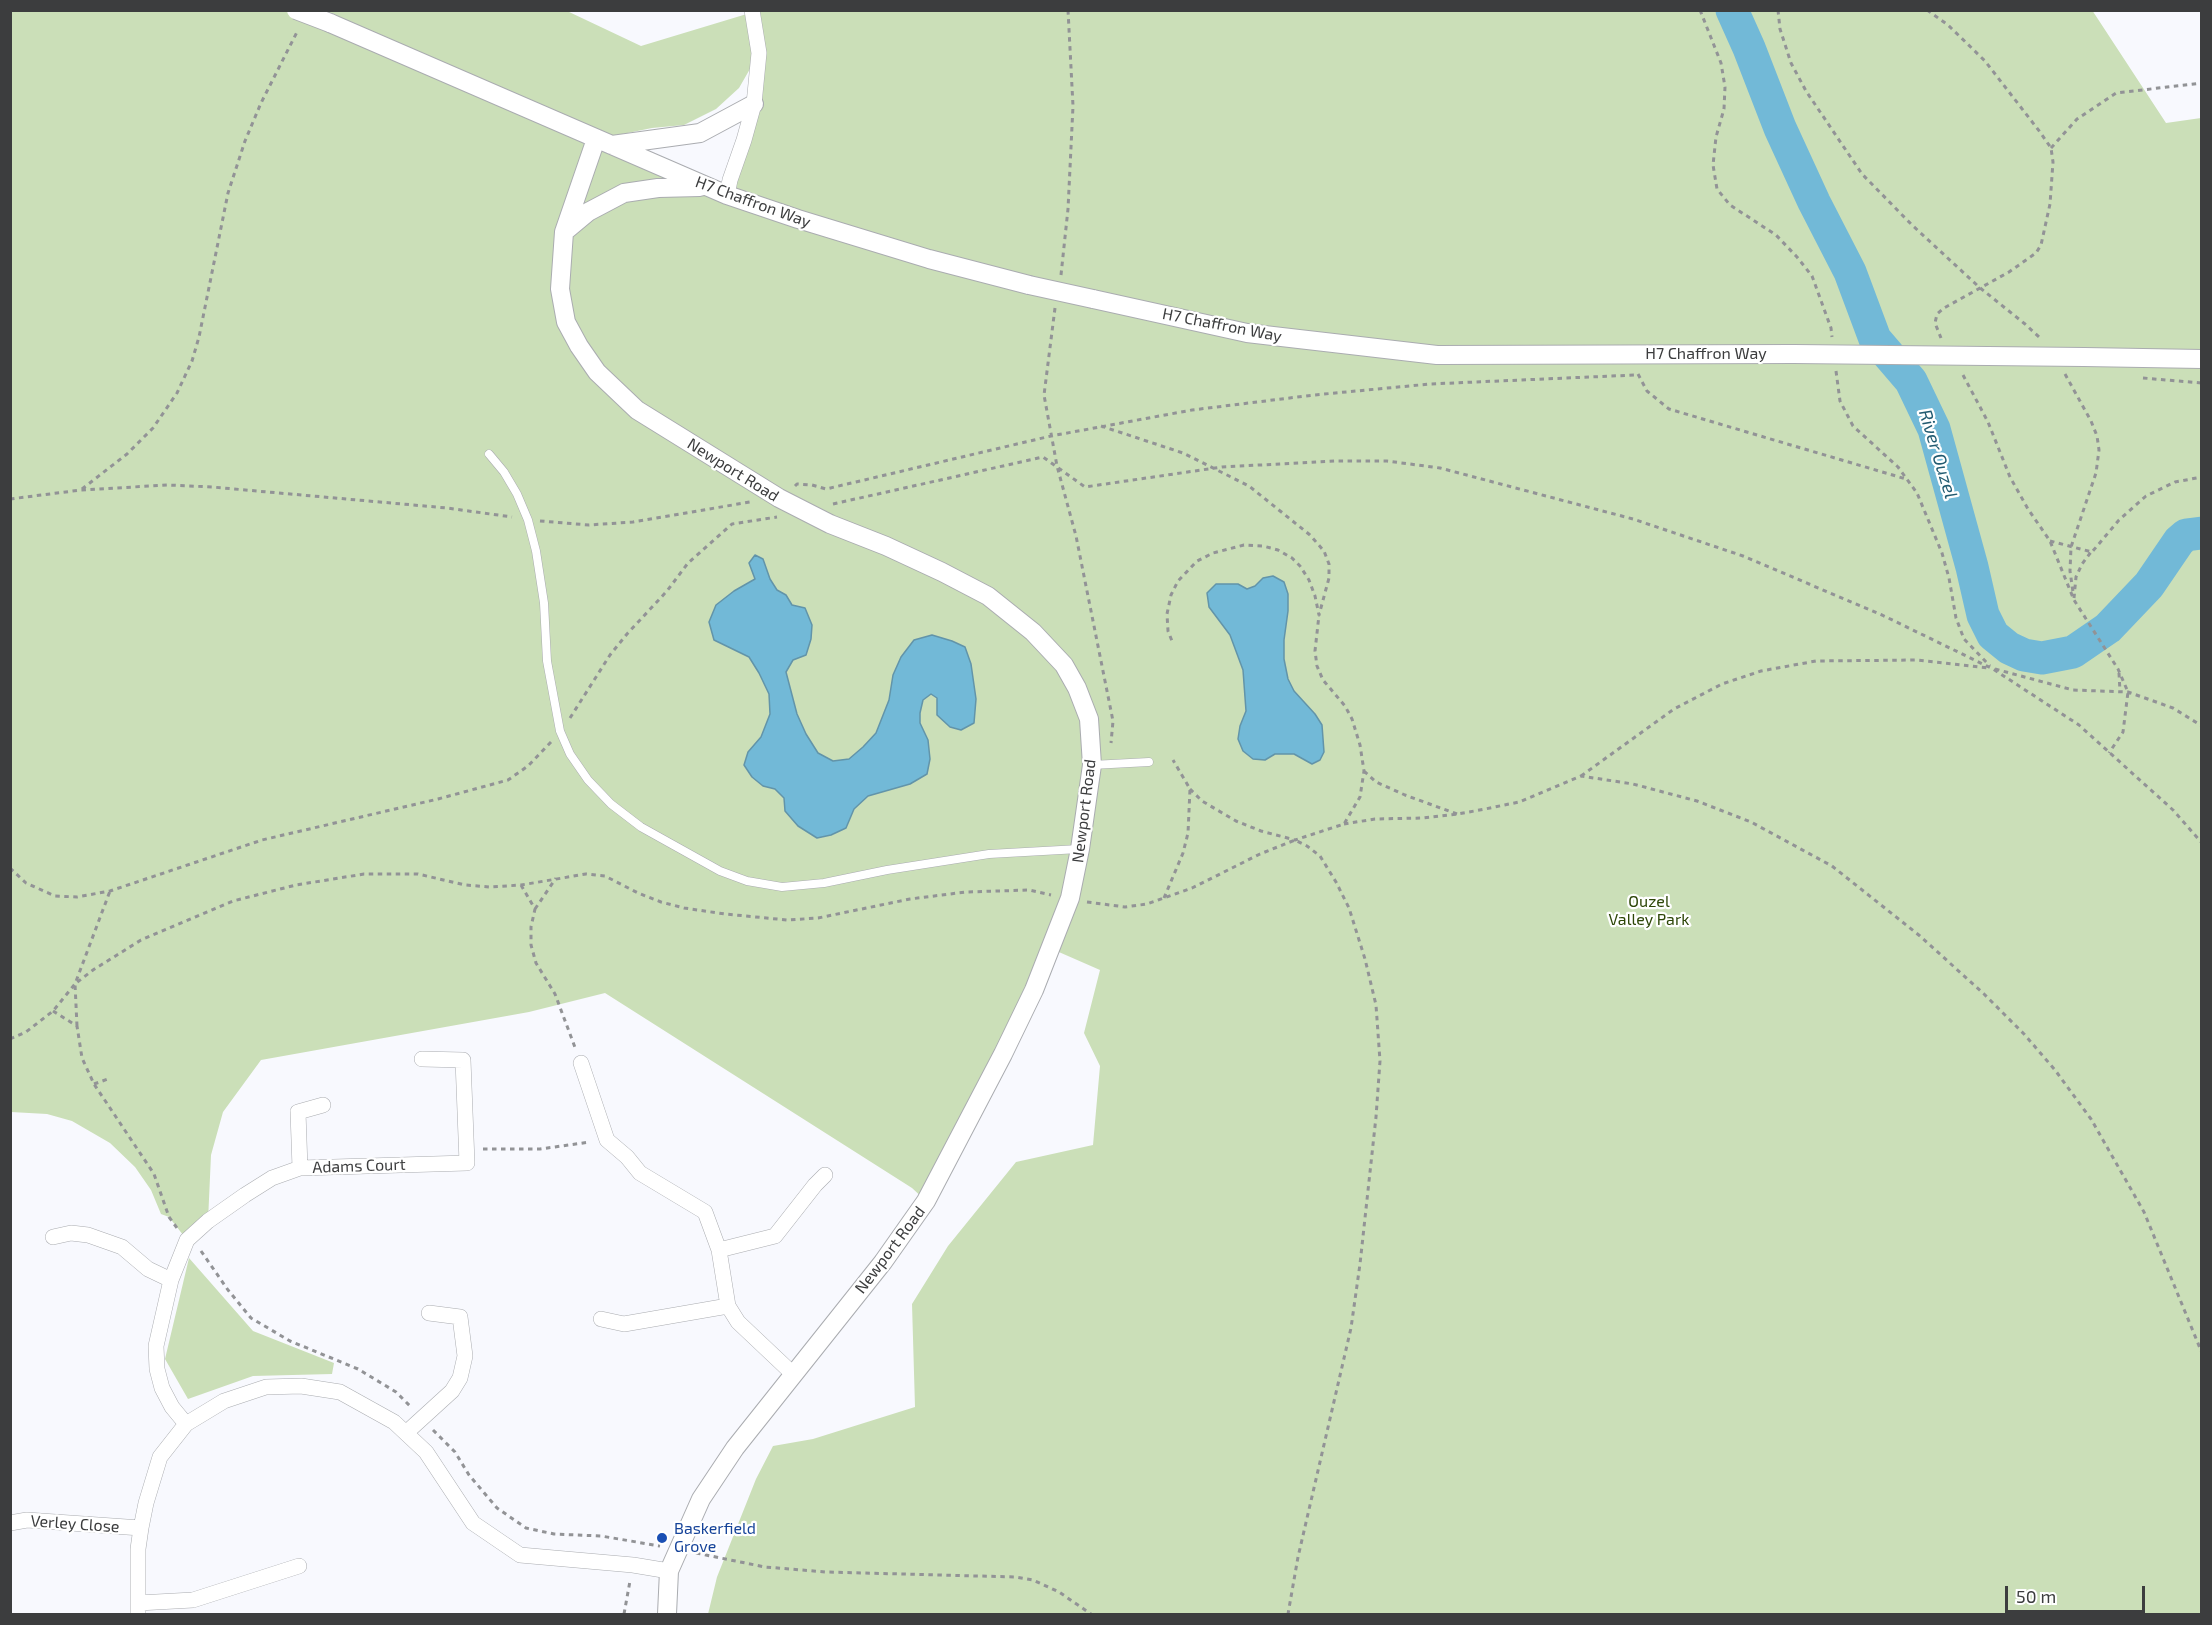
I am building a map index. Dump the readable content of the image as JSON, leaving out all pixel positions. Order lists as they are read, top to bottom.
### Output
{
  "streets": {
    "street": [
      "H7 Chaffron Way",
      "Newport Road",
      "Adams Court",
      "Verley Close"
    ]
  },
  "crossings": [
    ["H7 Chaffron Way", "Newport Road"]
  ],
  "water": ["River Ouzel"],
  "parks": ["Ouzel Valley Park"],
  "places": ["Baskerfield Grove"],
  "scale_bar": "50 m"
}
